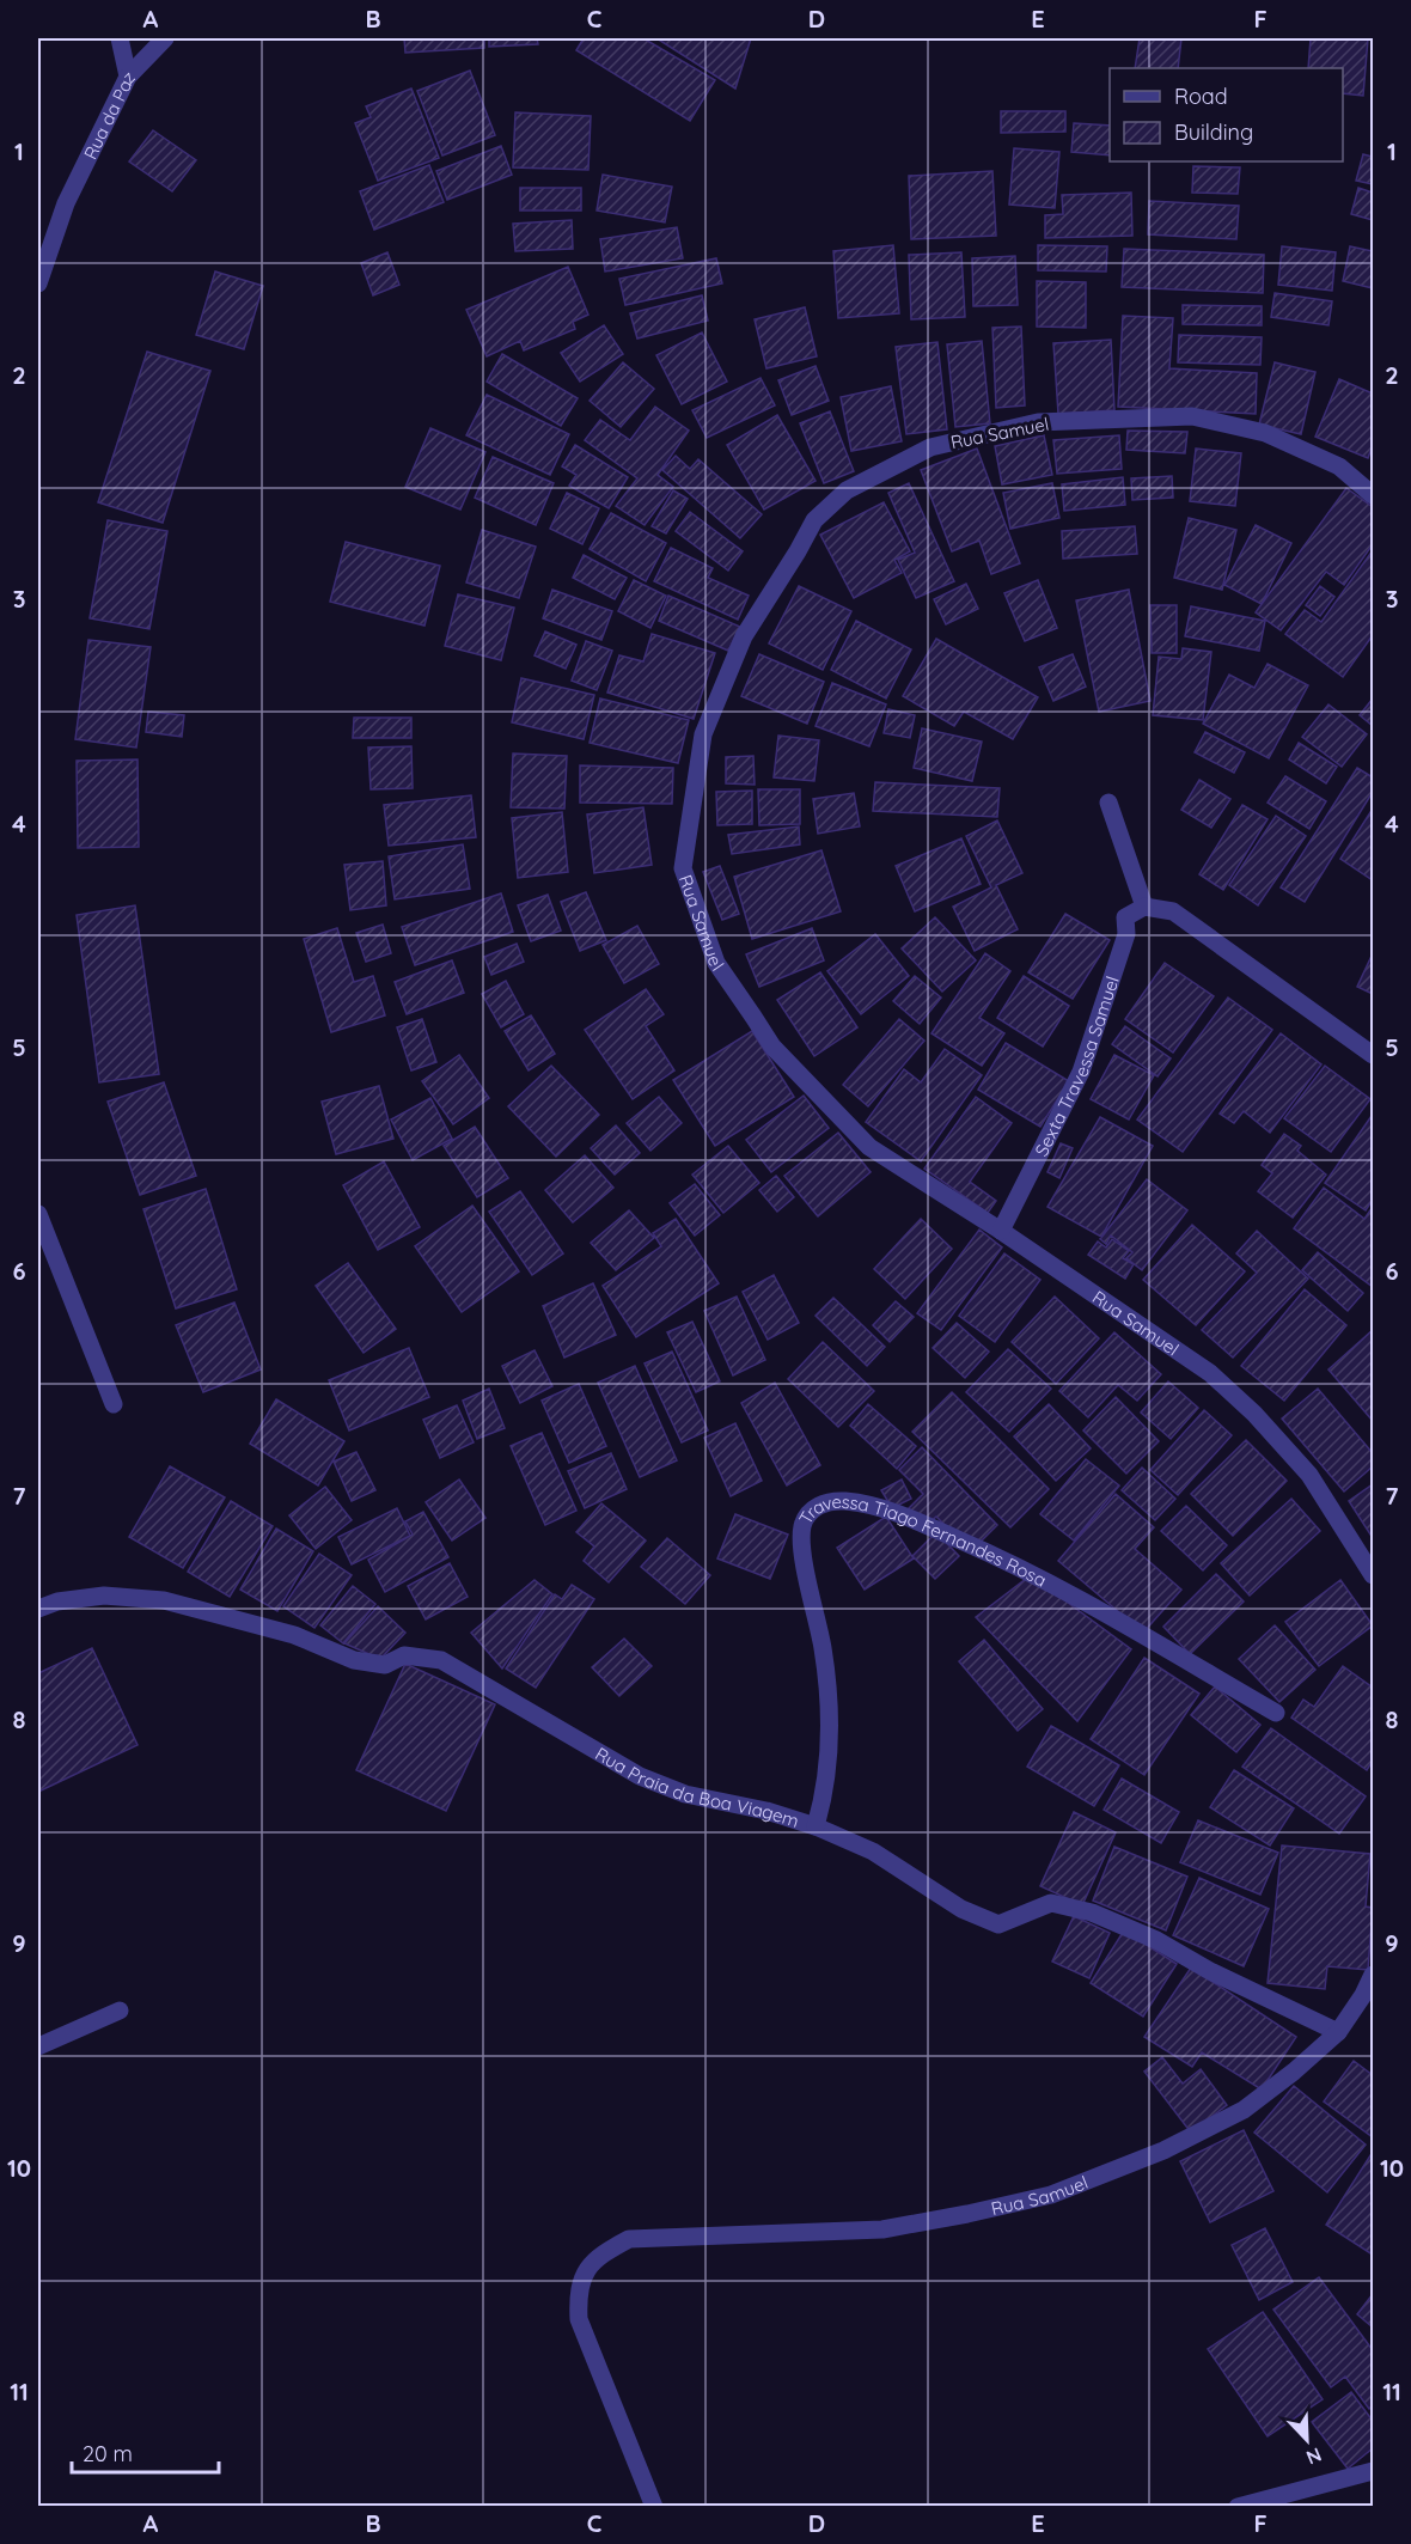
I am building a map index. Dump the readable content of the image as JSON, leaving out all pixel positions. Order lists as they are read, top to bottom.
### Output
{
  "streets": {
    "street": [
      "Rua da Paz",
      "Rua Samuel",
      "Sexta Travessa Samuel",
      "Travessa Tiago Fernandes Rosa",
      "Rua Praia da Boa Viagem"
    ]
  },
  "crossings": [
    ["Rua Samuel", "Sexta Travessa Samuel"],
    ["Rua Samuel", "Rua Praia da Boa Viagem"],
    ["Travessa Tiago Fernandes Rosa", "Rua Praia da Boa Viagem"]
  ],
  "legend": ["Road", "Building"],
  "scale_bar": "20 m",
  "north": "bottom right",
  "grid": {
    "columns": [
      "A",
      "B",
      "C",
      "D",
      "E",
      "F"
    ],
    "rows": [
      "1",
      "2",
      "3",
      "4",
      "5",
      "6",
      "7",
      "8",
      "9",
      "10",
      "11"
    ]
  }
}
